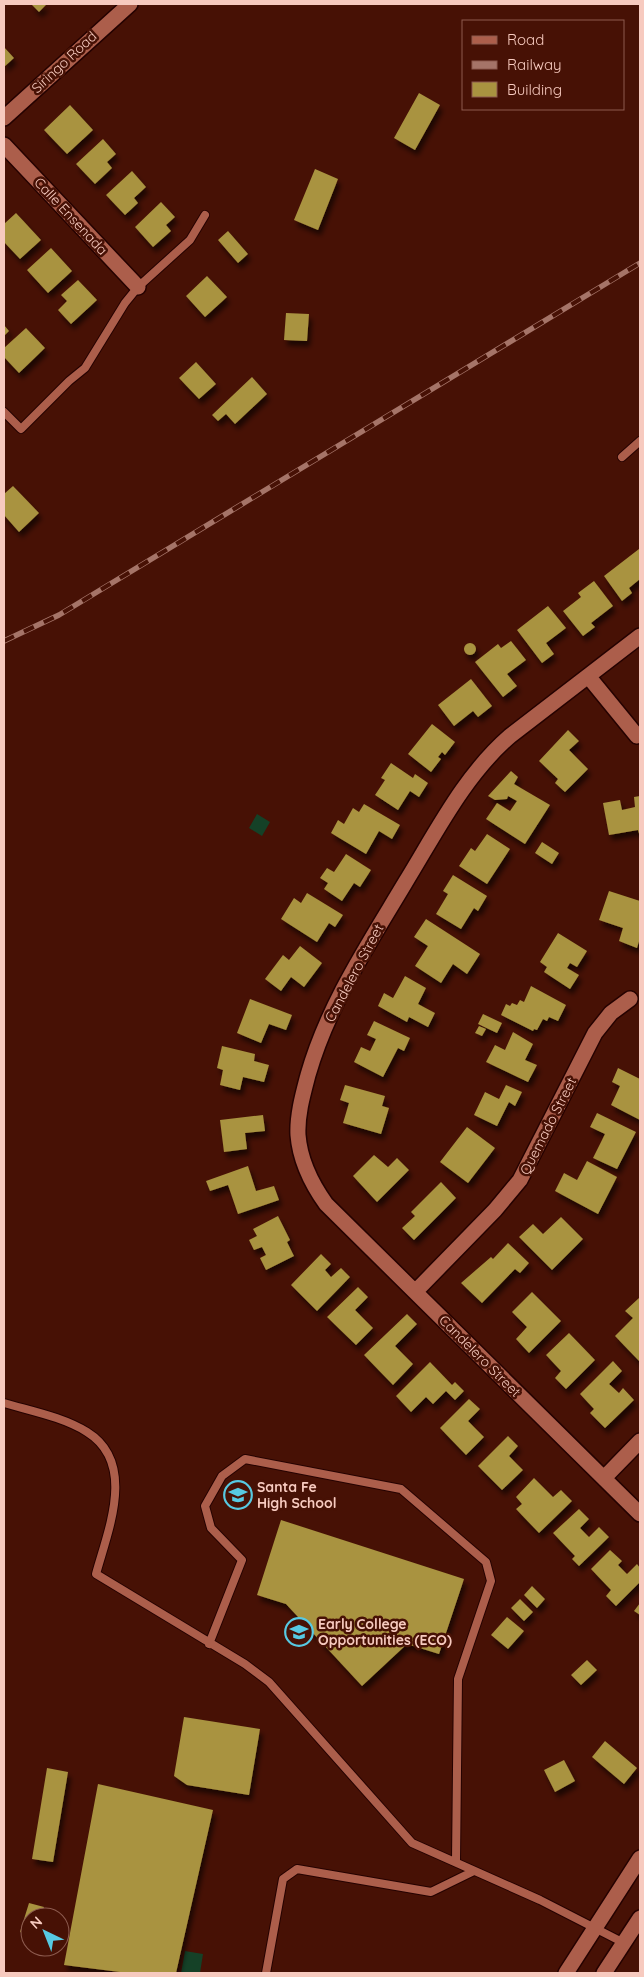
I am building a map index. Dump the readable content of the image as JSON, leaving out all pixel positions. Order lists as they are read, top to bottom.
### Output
{
  "streets": {
    "street": [
      "Siringo Road",
      "Calle Ensenada",
      "Candelero Street",
      "Quemado Street"
    ]
  },
  "crossings": [
    ["Candelero Street", "Quemado Street"]
  ],
  "places": {
    "school or university": ["Santa Fe High School", "Early College Opportunities (ECO)"]
  },
  "legend": ["Road", "Railway", "Building"],
  "north": "top left"
}
